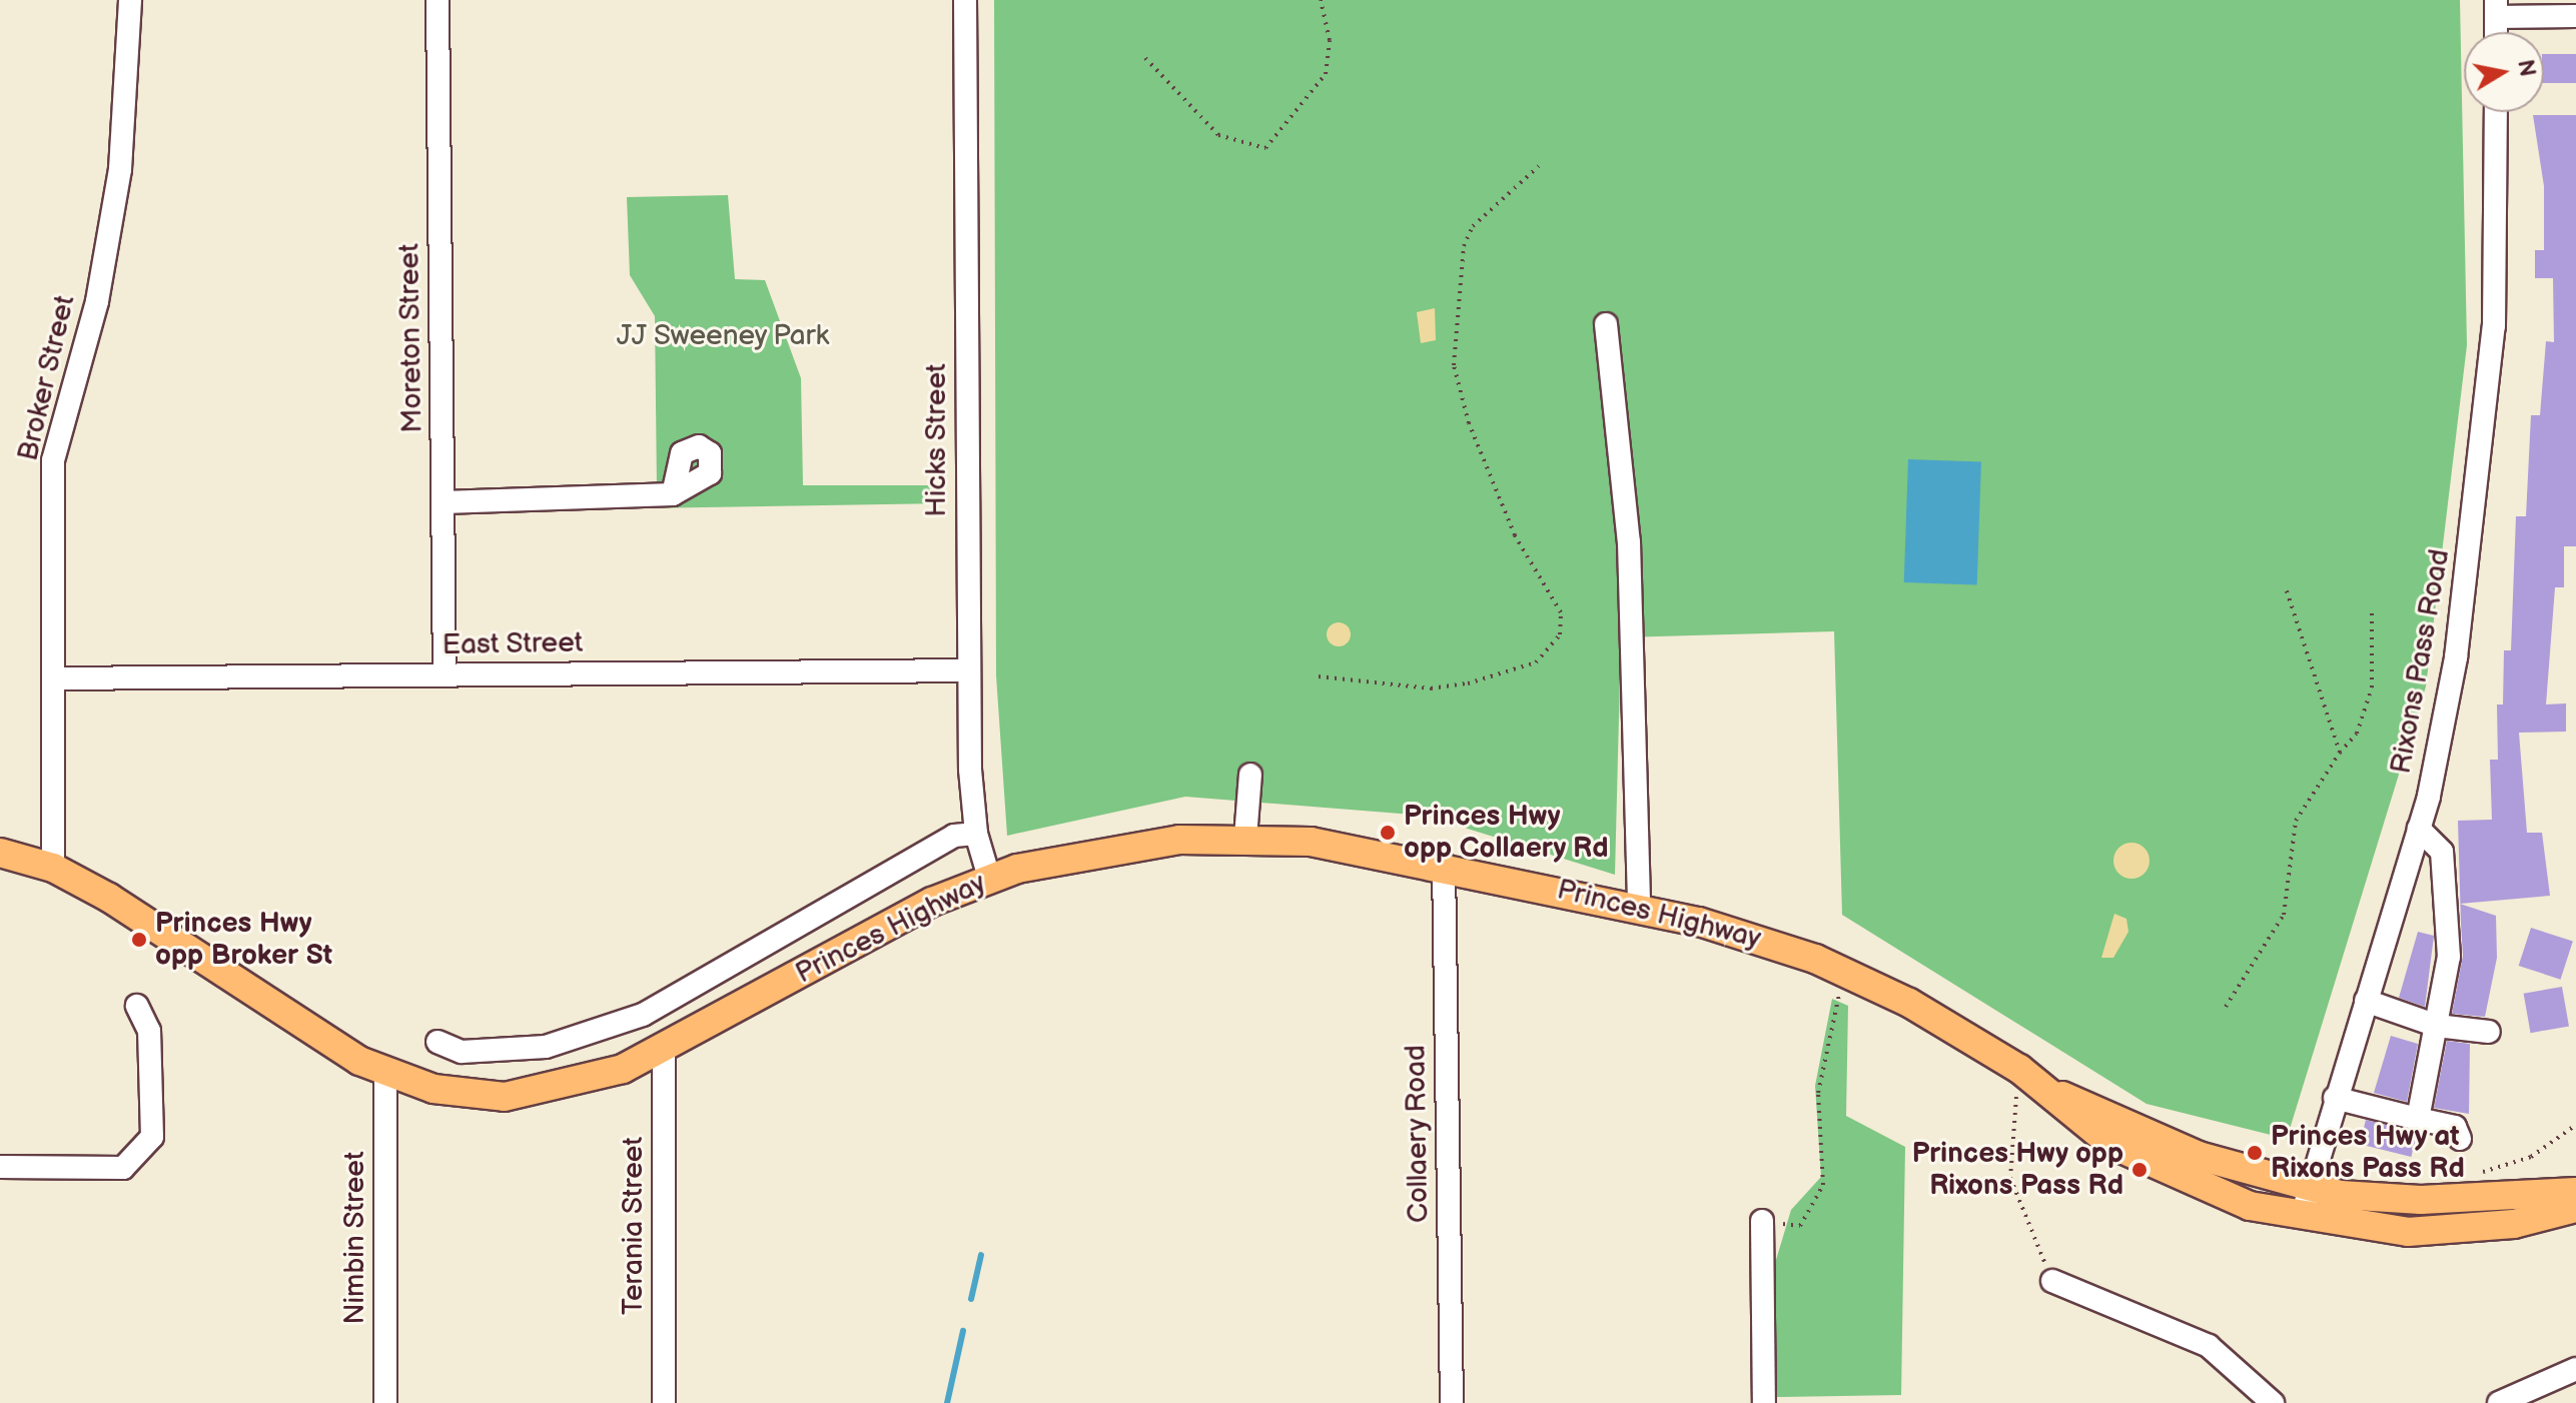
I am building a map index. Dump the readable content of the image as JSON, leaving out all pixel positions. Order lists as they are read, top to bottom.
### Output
{
  "streets": {
    "main road": ["Princes Highway"],
    "street": [
      "Moreton Street",
      "Broker Street",
      "Hicks Street",
      "East Street",
      "Rixons Pass Road",
      "Collaery Road",
      "Terania Street",
      "Nimbin Street"
    ]
  },
  "crossings": [
    ["Moreton Street", "East Street"],
    ["Broker Street", "East Street"],
    ["Broker Street", "Princes Highway"],
    ["Hicks Street", "East Street"],
    ["Hicks Street", "Princes Highway"],
    ["Rixons Pass Road", "Princes Highway"],
    ["Princes Highway", "Collaery Road"],
    ["Princes Highway", "Terania Street"],
    ["Princes Highway", "Nimbin Street"]
  ],
  "parks": ["JJ Sweeney Park"],
  "places": [
    "Princes Hwy opp Collaery Rd",
    "Princes Hwy opp Broker St",
    "Princes Hwy at Rixons Pass Rd",
    "Princes Hwy opp Rixons Pass Rd"
  ],
  "north": "right"
}
